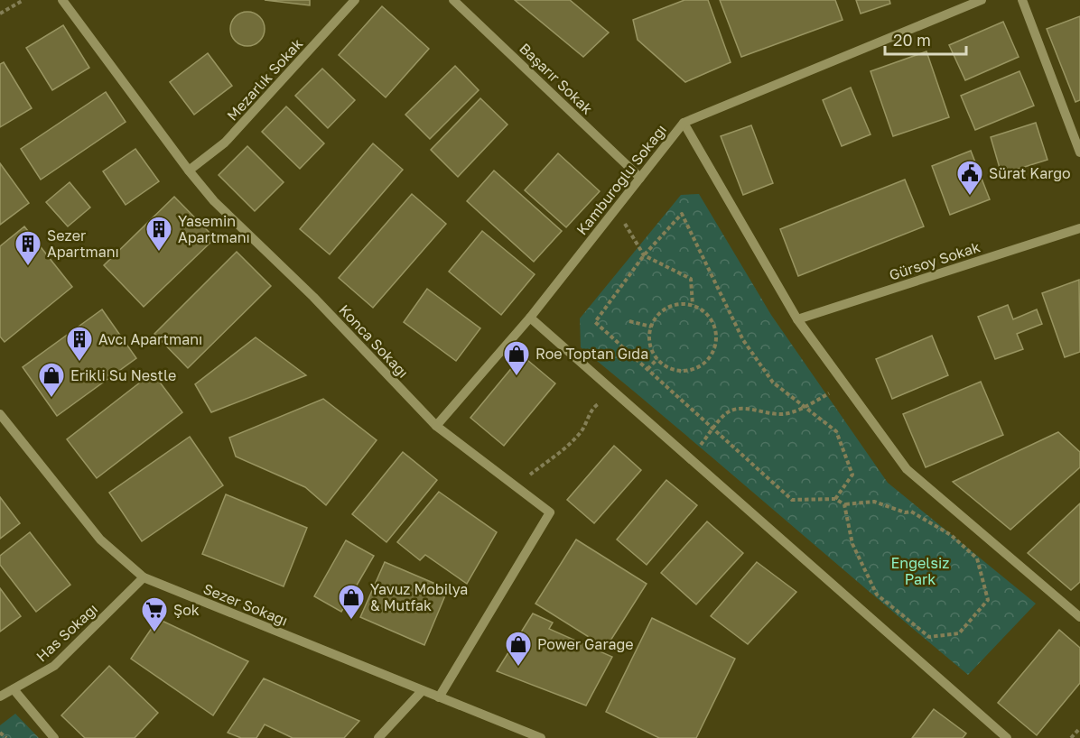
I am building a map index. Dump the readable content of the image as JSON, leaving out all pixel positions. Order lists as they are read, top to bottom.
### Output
{
  "streets": {
    "street": [
      "Başarır Sokak",
      "Mezarlık Sokak",
      "Kamburoğlu Sokağı",
      "Gürsoy Sokak",
      "Konca Sokağı",
      "Sezer Sokağı",
      "Has Sokağı"
    ]
  },
  "crossings": [
    ["Başarır Sokak", "Kamburoğlu Sokağı"],
    ["Mezarlık Sokak", "Konca Sokağı"],
    ["Kamburoğlu Sokağı", "Konca Sokağı"],
    ["Konca Sokağı", "Sezer Sokağı"],
    ["Sezer Sokağı", "Has Sokağı"]
  ],
  "parks": ["Engelsiz Park"],
  "places": {
    "public building": ["Sürat Kargo"],
    "building": ["Yasemin Apartmanı", "Sezer Apartmanı", "Avcı Apartmanı"],
    "shop": [
      "Roe Toptan Gıda",
      "Erikli Su Nestle",
      "Yavuz Mobilya & Mutfak",
      "Power Garage"
    ],
    "supermarket": ["Şok"]
  },
  "scale_bar": "20 m"
}
